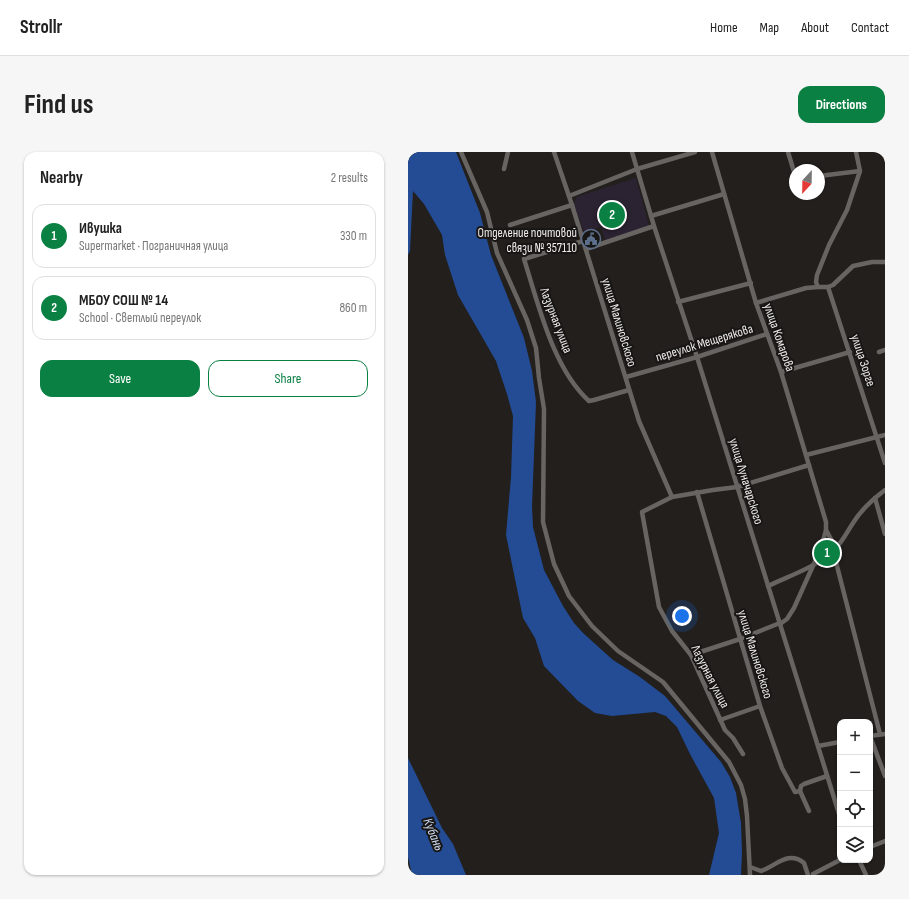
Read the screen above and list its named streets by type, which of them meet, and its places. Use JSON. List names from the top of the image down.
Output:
{
  "streets": {
    "street": [
      "Лазурная улица",
      "улица Малиновского",
      "улица Комарова",
      "переулок Мещерякова",
      "улица Зорге",
      "улица Луначарского"
    ]
  },
  "crossings": [
    ["Лазурная улица", "улица Малиновского"],
    ["улица Малиновского", "переулок Мещерякова"],
    ["улица Комарова", "переулок Мещерякова"],
    ["улица Комарова", "улица Луначарского"],
    ["переулок Мещерякова", "улица Луначарского"]
  ],
  "water": ["Кубань"],
  "places": {
    "public building": ["Отделение почтовой связи № 357110"]
  },
  "north": "bottom",
  "page": {
    "header": "Strollr",
    "nav": [
      "Home",
      "Map",
      "About",
      "Contact"
    ],
    "buttons": [
      "Directions",
      ["Save", "Share"]
    ],
    "title": "Find us",
    "heading": ["Nearby", "2 results"],
    "pins": ["2", "1"],
    "list": [
      {
        "mark": "1",
        "name": "Ивушка",
        "note": "Supermarket · Пограничная улица",
        "value": "330 m"
      },
      {
        "mark": "2",
        "name": "МБОУ СОШ № 14",
        "note": "School · Светлый переулок",
        "value": "860 m"
      }
    ],
    "map_buttons": ["+", "−"]
  }
}
